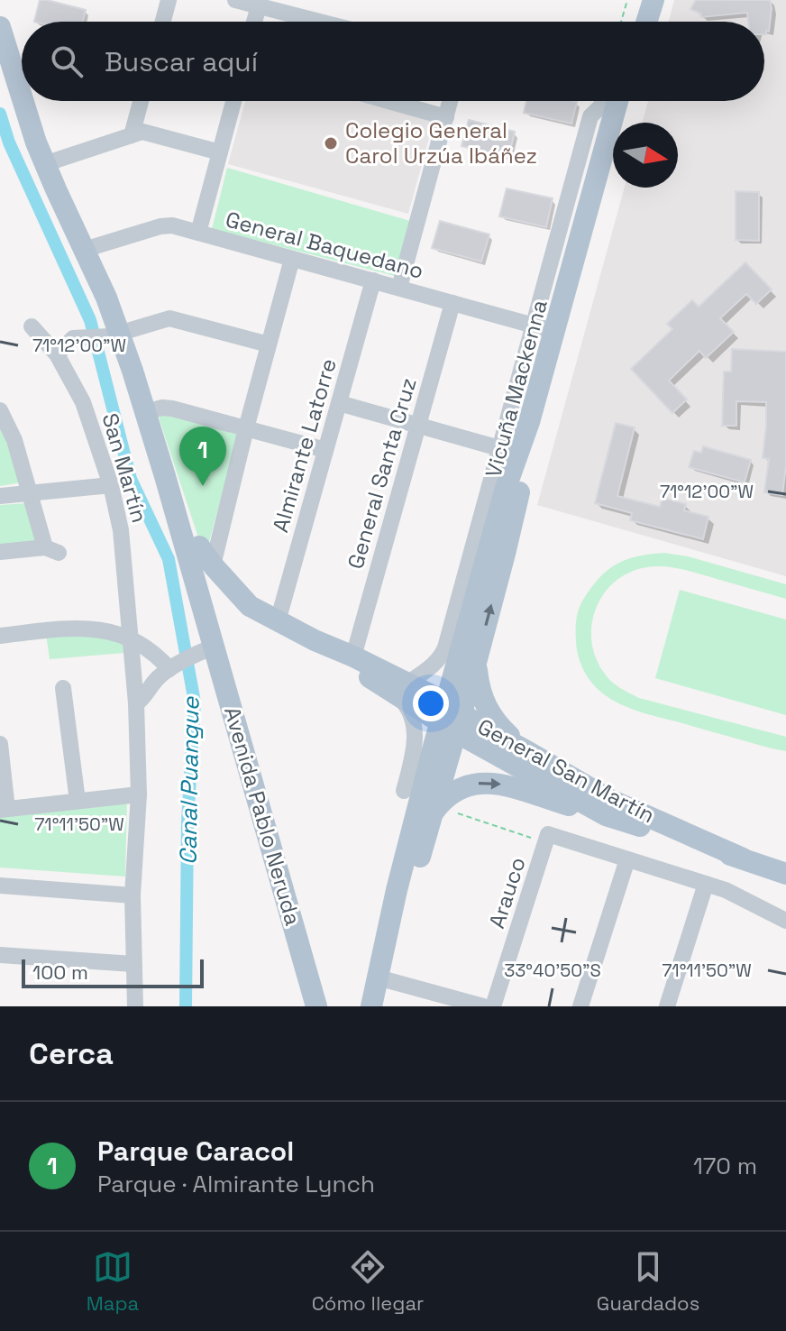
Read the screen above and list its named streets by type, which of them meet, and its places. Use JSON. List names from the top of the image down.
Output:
{
  "streets": {
    "main road": ["Vicuña Mackenna", "General San Martín", "Avenida Pablo Neruda"],
    "street": [
      "General Baquedano",
      "Almirante Latorre",
      "San Martín",
      "General Santa Cruz",
      "Arauco"
    ]
  },
  "crossings": [
    ["General Baquedano", "Vicuña Mackenna"],
    ["General Baquedano", "Almirante Latorre"],
    ["General Baquedano", "General Santa Cruz"],
    ["General Baquedano", "Avenida Pablo Neruda"],
    ["Vicuña Mackenna", "General San Martín"],
    ["Almirante Latorre", "General San Martín"],
    ["General Santa Cruz", "General San Martín"],
    ["General San Martín", "Avenida Pablo Neruda"]
  ],
  "water": ["Canal Puangue"],
  "places": ["Colegio General Carol Urzúa Ibáñez"],
  "scale_bar": "100 m",
  "north": "right",
  "page": {
    "search": "Buscar aquí",
    "pins": "1",
    "scale": "100 m",
    "heading": "Cerca",
    "list": [
      {
        "mark": "1",
        "name": "Parque Caracol",
        "note": "Parque · Almirante Lynch",
        "value": "170 m"
      }
    ],
    "nav": ["Mapa", "Cómo llegar", "Guardados"]
  },
  "coordinates": ["71°12'00\"W", "71°11'50\"W", "33°40'50\"S"]
}
